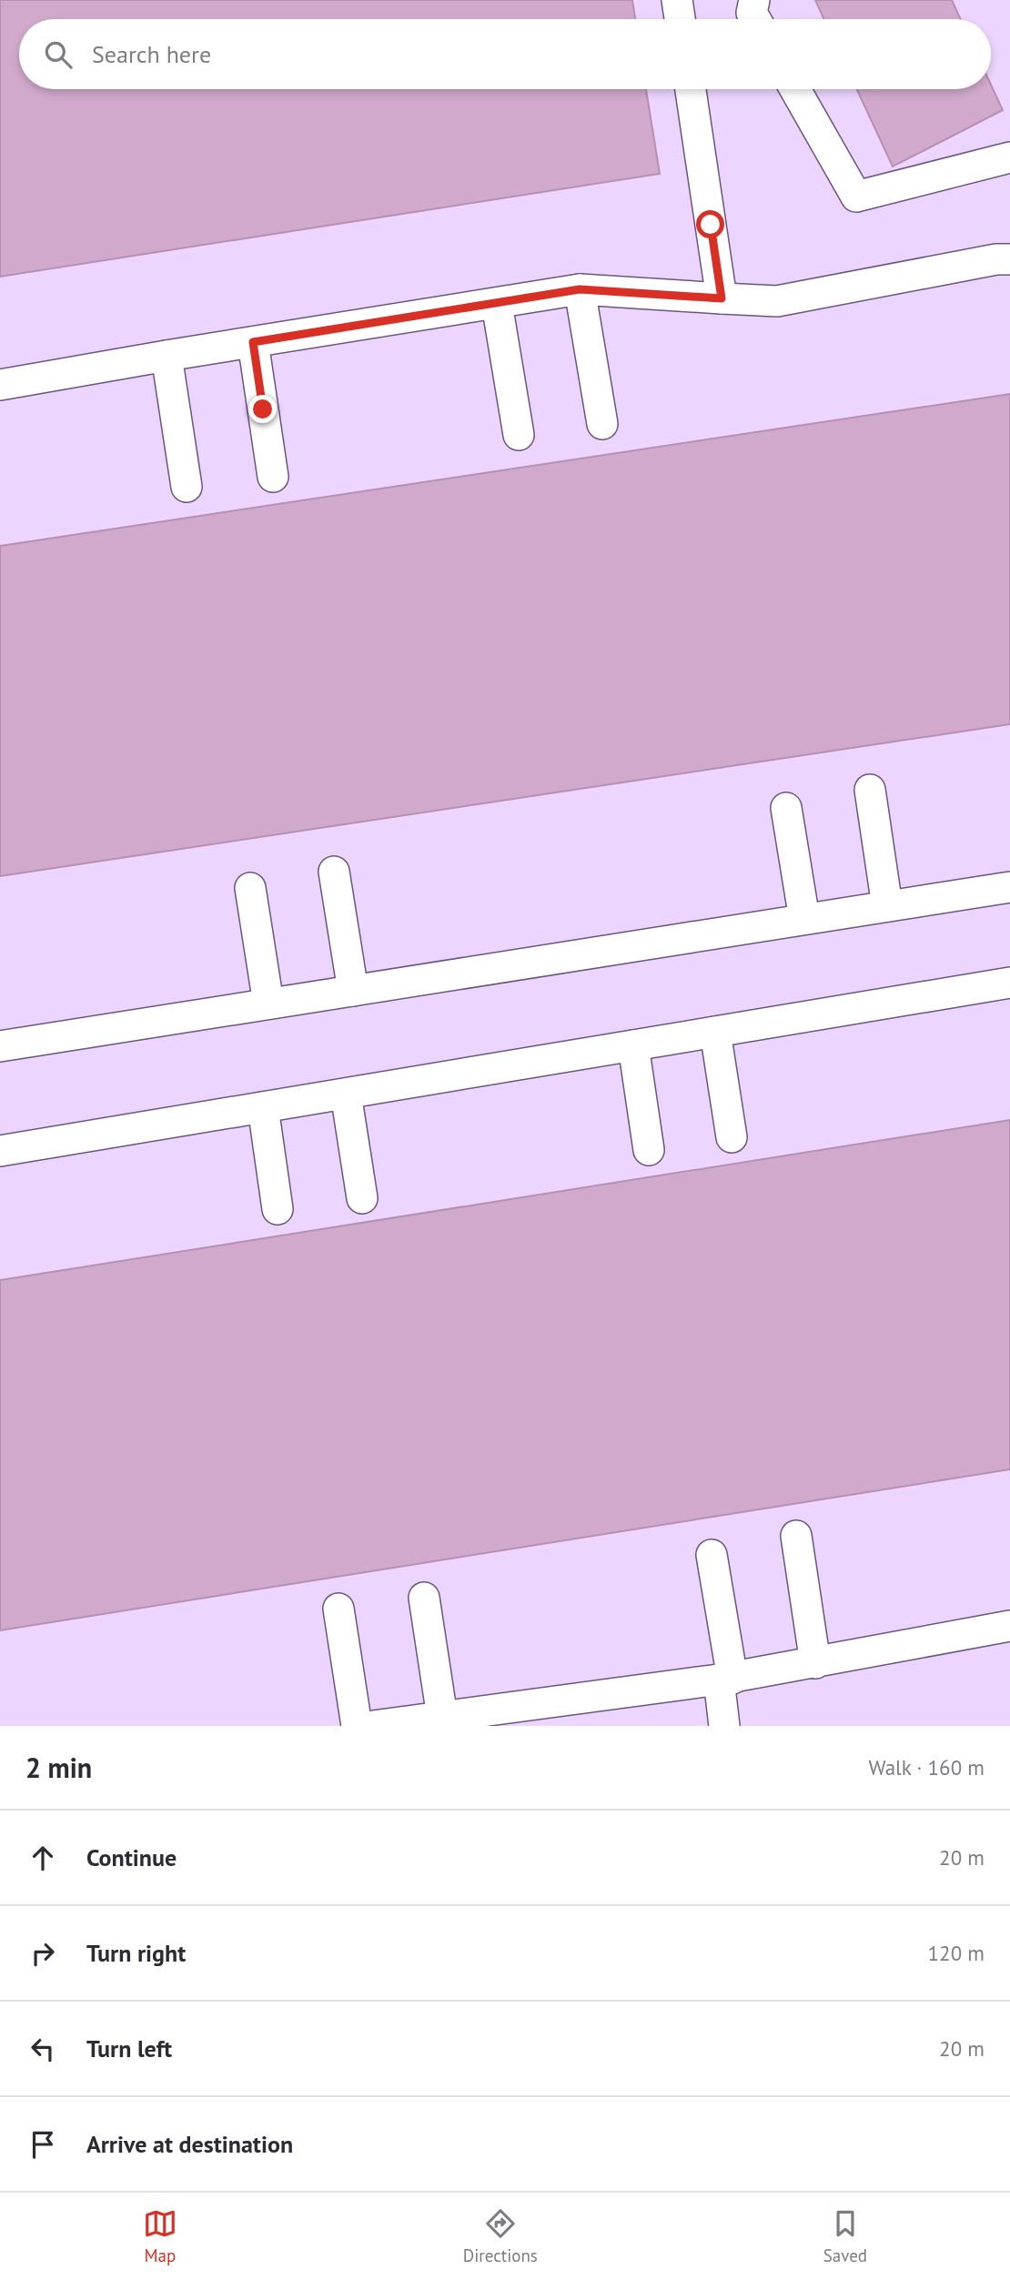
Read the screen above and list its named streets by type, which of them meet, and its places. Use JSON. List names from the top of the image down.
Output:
{
  "page": {
    "search": "Search here",
    "heading": ["2 min", "Walk · 160 m"],
    "list": [
      ["Continue", "20 m"],
      ["Turn right", "120 m"],
      ["Turn left", "20 m"],
      "Arrive at destination"
    ],
    "nav": ["Map", "Directions", "Saved"]
  }
}
